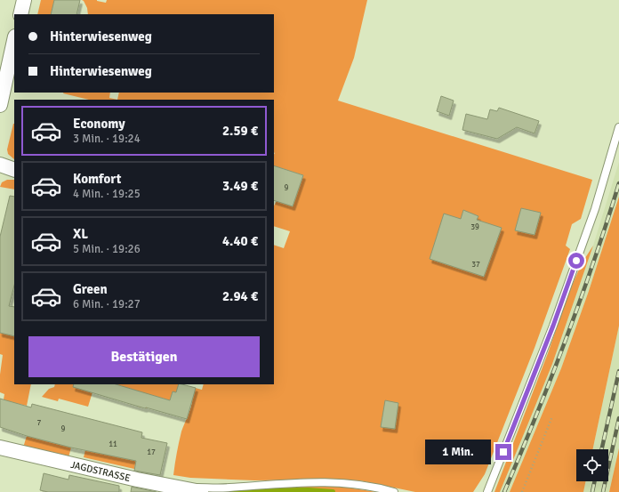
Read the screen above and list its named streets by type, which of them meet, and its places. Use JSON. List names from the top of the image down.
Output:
{
  "streets": {
    "street": ["JAGDSTRASSE"]
  },
  "house_numbers": [
    "9",
    "39",
    "37",
    "7",
    "9",
    "11",
    "17"
  ],
  "page": {
    "banner": ["Hinterwiesenweg", "Hinterwiesenweg"],
    "list": [
      {
        "name": "Economy",
        "note": "3 Min. · 19:24",
        "value": "2.59 €"
      },
      {
        "name": "Komfort",
        "note": "4 Min. · 19:25",
        "value": "3.49 €"
      },
      {
        "name": "XL",
        "note": "5 Min. · 19:26",
        "value": "4.40 €"
      },
      {
        "name": "Green",
        "note": "6 Min. · 19:27",
        "value": "2.94 €"
      }
    ],
    "buttons": "Bestätigen",
    "bubble": "1 Min."
  }
}
